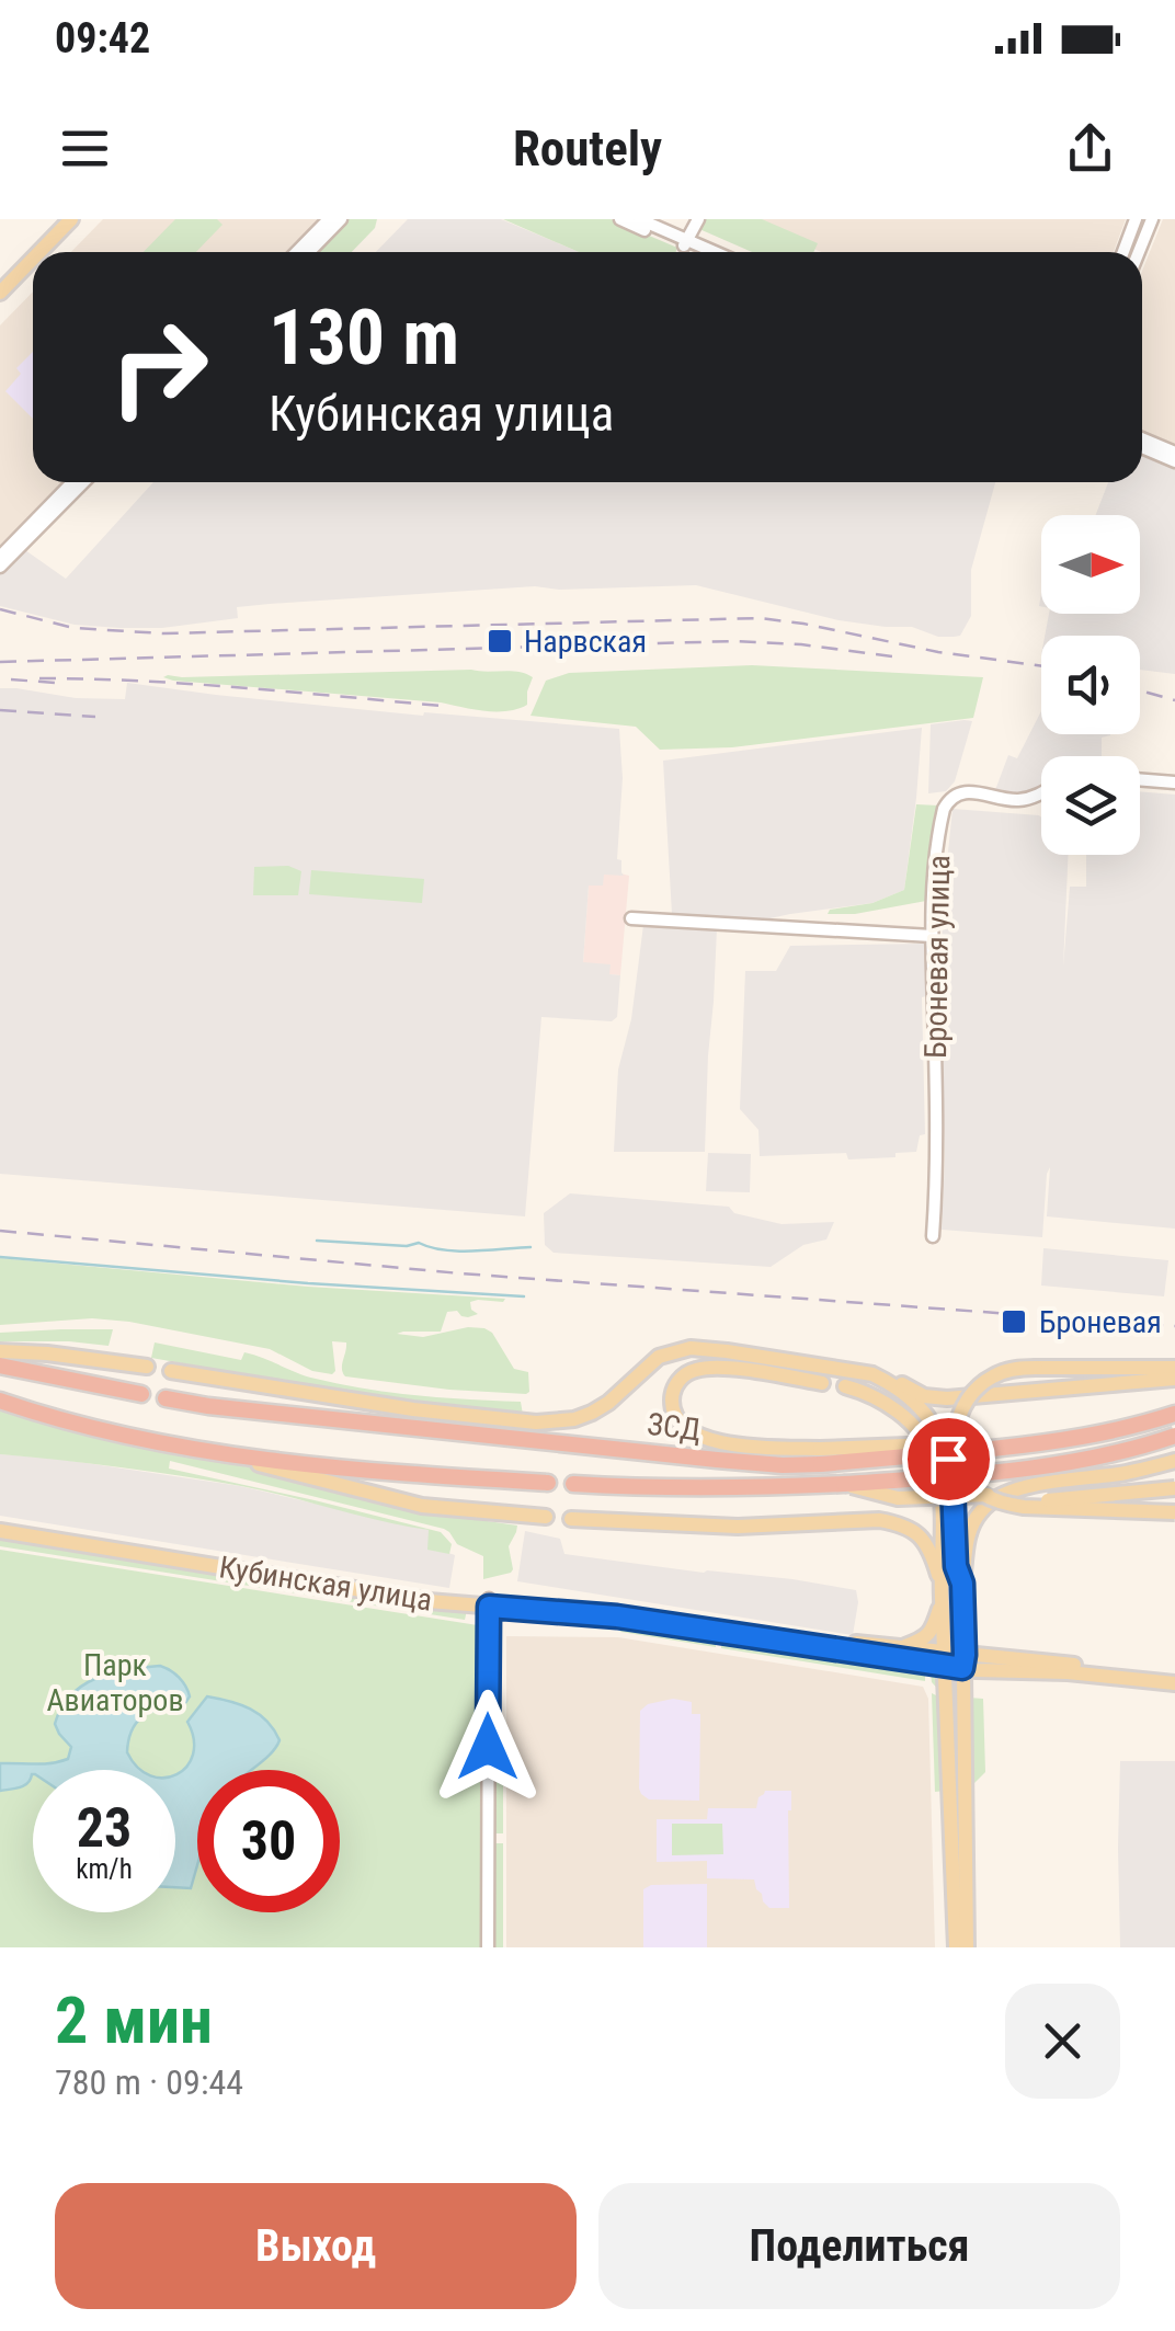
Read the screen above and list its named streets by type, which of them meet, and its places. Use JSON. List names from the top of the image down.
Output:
{
  "streets": {
    "highway": ["ЗСД"],
    "main road": ["Кубинская улица"],
    "street": ["Броневая улица"]
  },
  "parks": ["Парк Авиаторов"],
  "places": {
    "transit": ["Нарвская", "Броневая"]
  },
  "north": "right",
  "page": {
    "status": "09:42",
    "header": "Routely",
    "turn": ["130 m", "Кубинская улица"],
    "speed": "23 km/h",
    "limit": "30",
    "heading": ["2 мин", "780 m · 09:44"],
    "buttons": ["Выход", "Поделиться"]
  }
}
